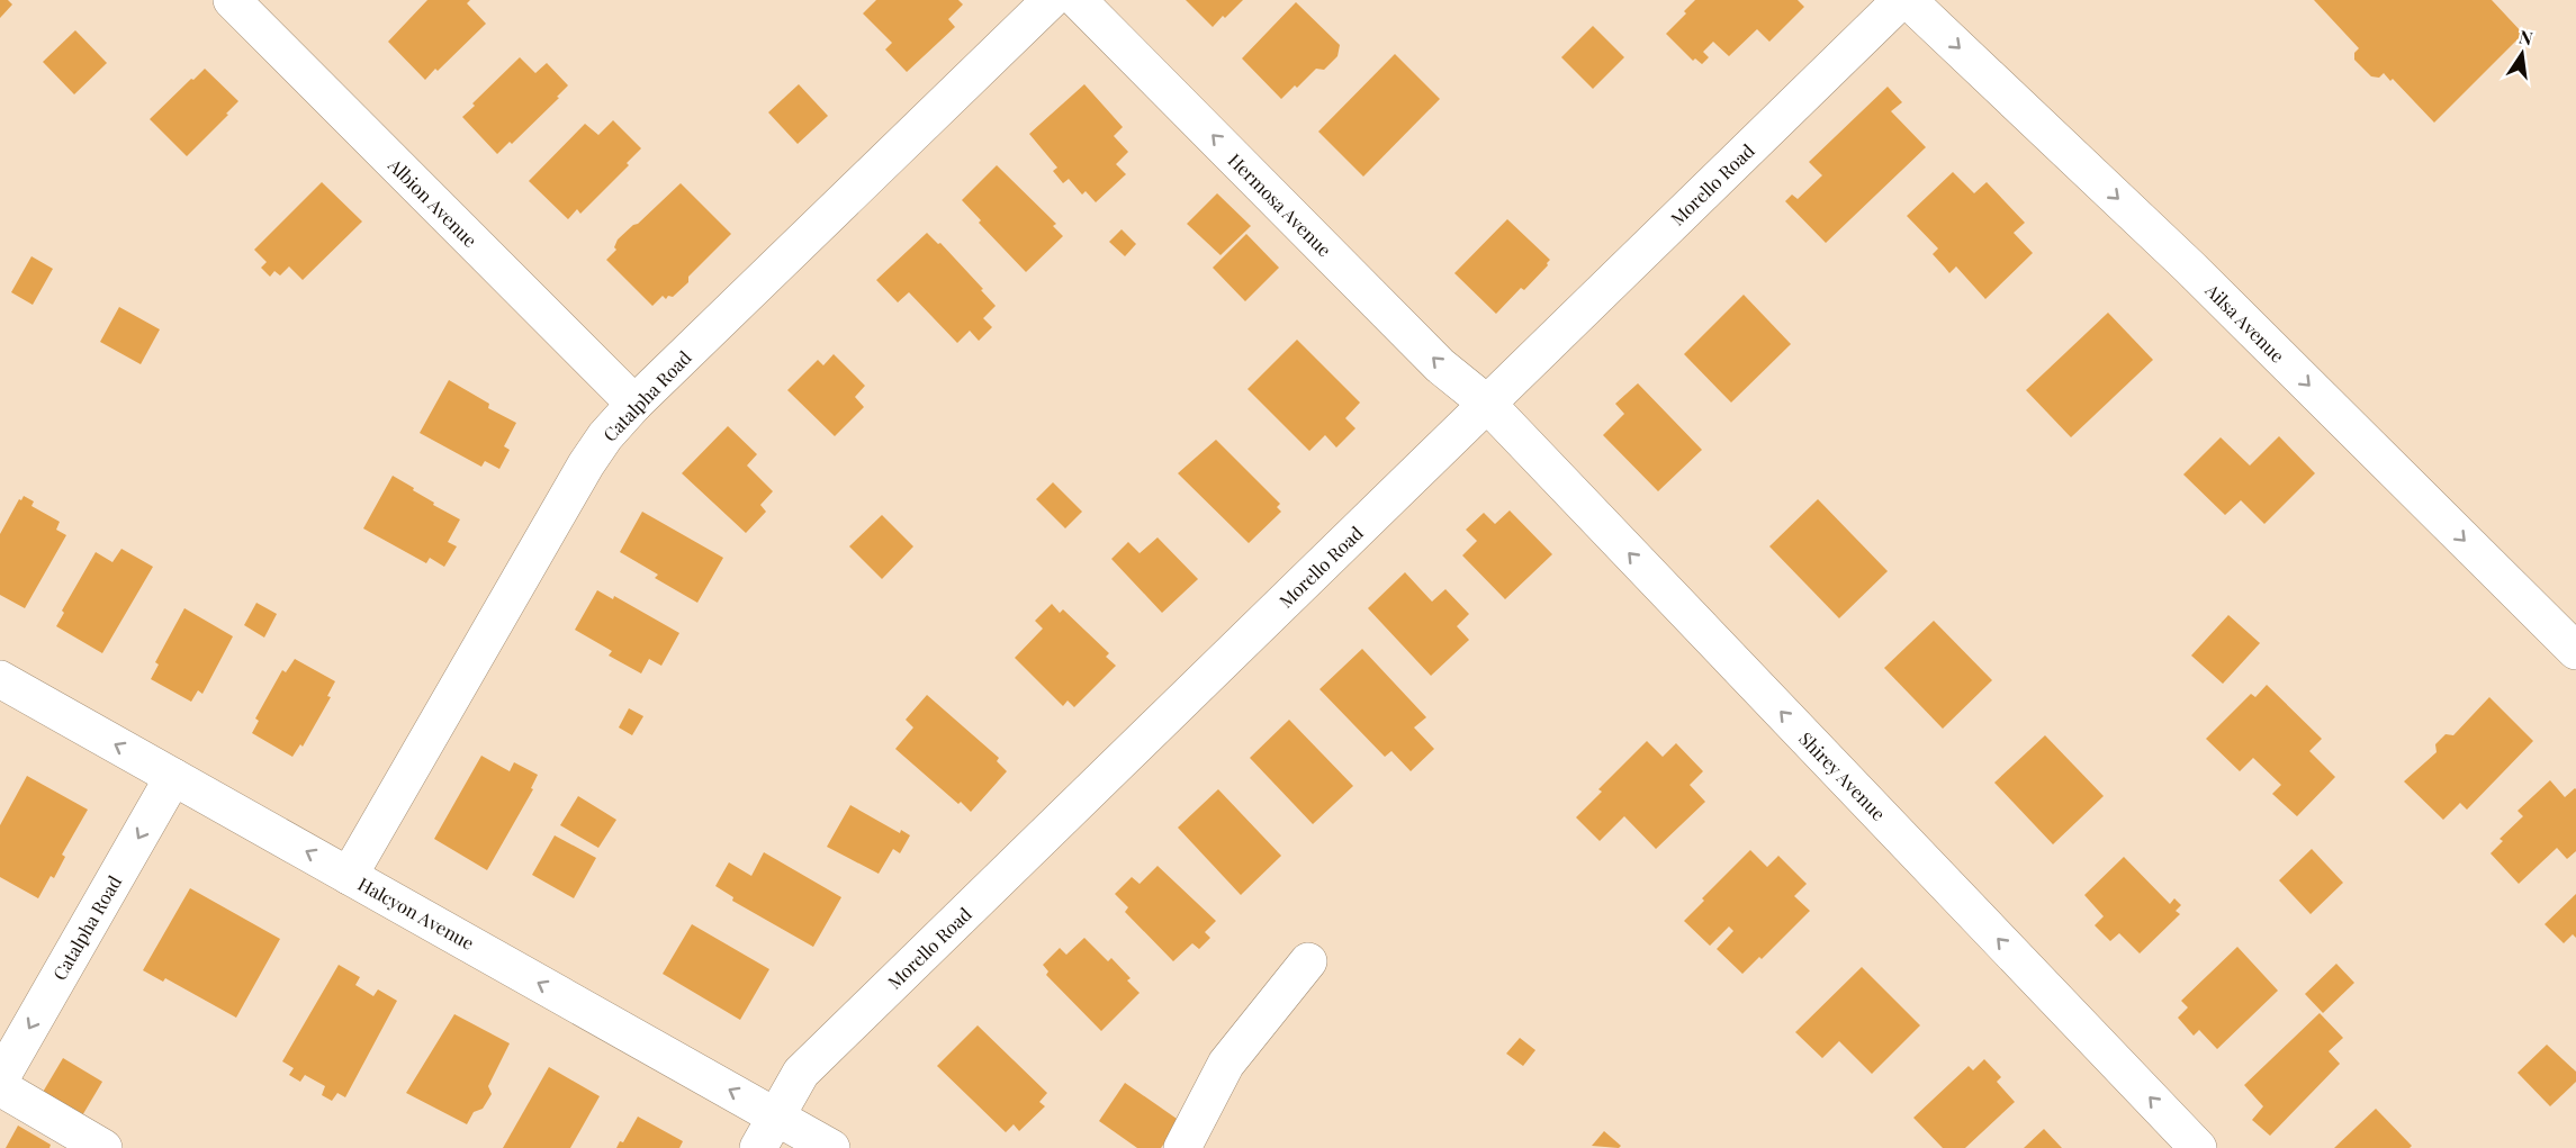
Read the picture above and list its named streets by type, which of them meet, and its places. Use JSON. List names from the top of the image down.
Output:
{
  "streets": {
    "street": [
      "Morello Road",
      "Albion Avenue",
      "Hermosa Avenue",
      "Ailsa Avenue",
      "Catalpha Road",
      "Shirey Avenue",
      "Halcyon Avenue"
    ]
  },
  "crossings": [
    ["Morello Road", "Hermosa Avenue"],
    ["Morello Road", "Shirey Avenue"],
    ["Morello Road", "Halcyon Avenue"],
    ["Albion Avenue", "Catalpha Road"],
    ["Hermosa Avenue", "Shirey Avenue"],
    ["Catalpha Road", "Halcyon Avenue"]
  ],
  "one_way": [
    "Hermosa Avenue",
    "Ailsa Avenue",
    "Shirey Avenue",
    "Halcyon Avenue"
  ],
  "north": "top"
}
